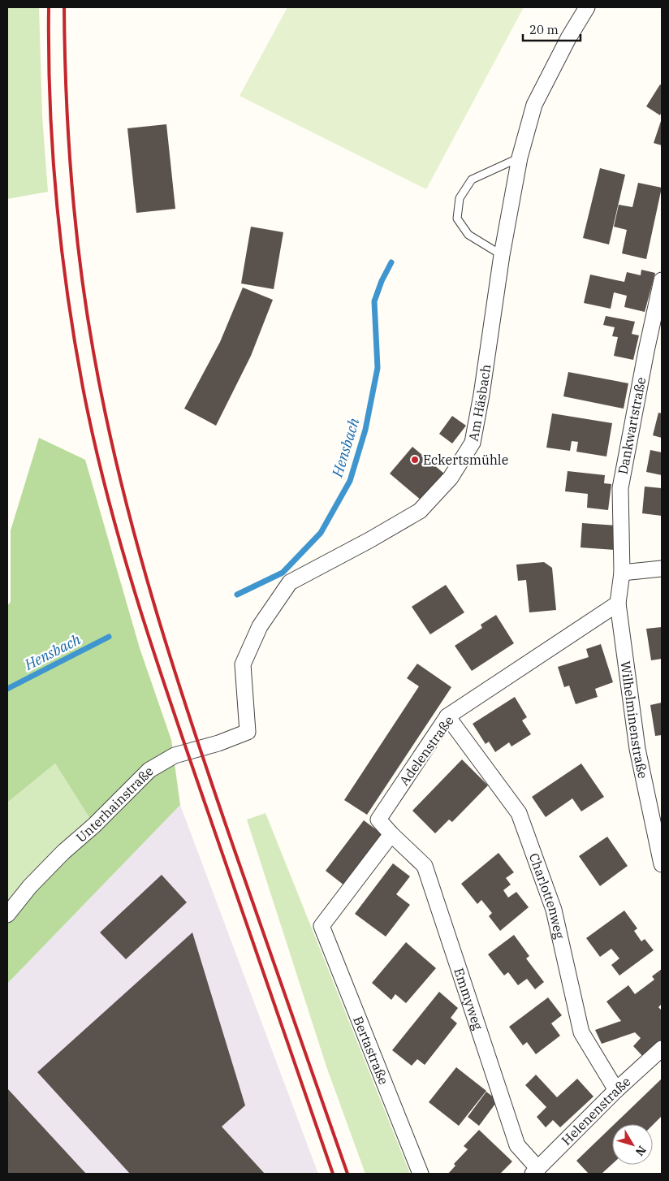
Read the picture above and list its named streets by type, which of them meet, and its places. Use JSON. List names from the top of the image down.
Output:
{
  "streets": {
    "street": [
      "Am Häsbach",
      "Dankwartstraße",
      "Wilhelminenstraße",
      "Adelenstraße",
      "Unterhainstraße",
      "Charlottenweg",
      "Emmyweg",
      "Bertastraße",
      "Helenenstraße"
    ]
  },
  "crossings": [
    ["Am Häsbach", "Unterhainstraße"],
    ["Dankwartstraße", "Wilhelminenstraße"],
    ["Wilhelminenstraße", "Adelenstraße"],
    ["Adelenstraße", "Charlottenweg"],
    ["Adelenstraße", "Emmyweg"],
    ["Adelenstraße", "Bertastraße"],
    ["Charlottenweg", "Helenenstraße"],
    ["Emmyweg", "Bertastraße"],
    ["Emmyweg", "Helenenstraße"]
  ],
  "water": ["Hensbach"],
  "places": ["Eckertsmühle"],
  "scale_bar": "20 m",
  "north": "bottom right"
}
